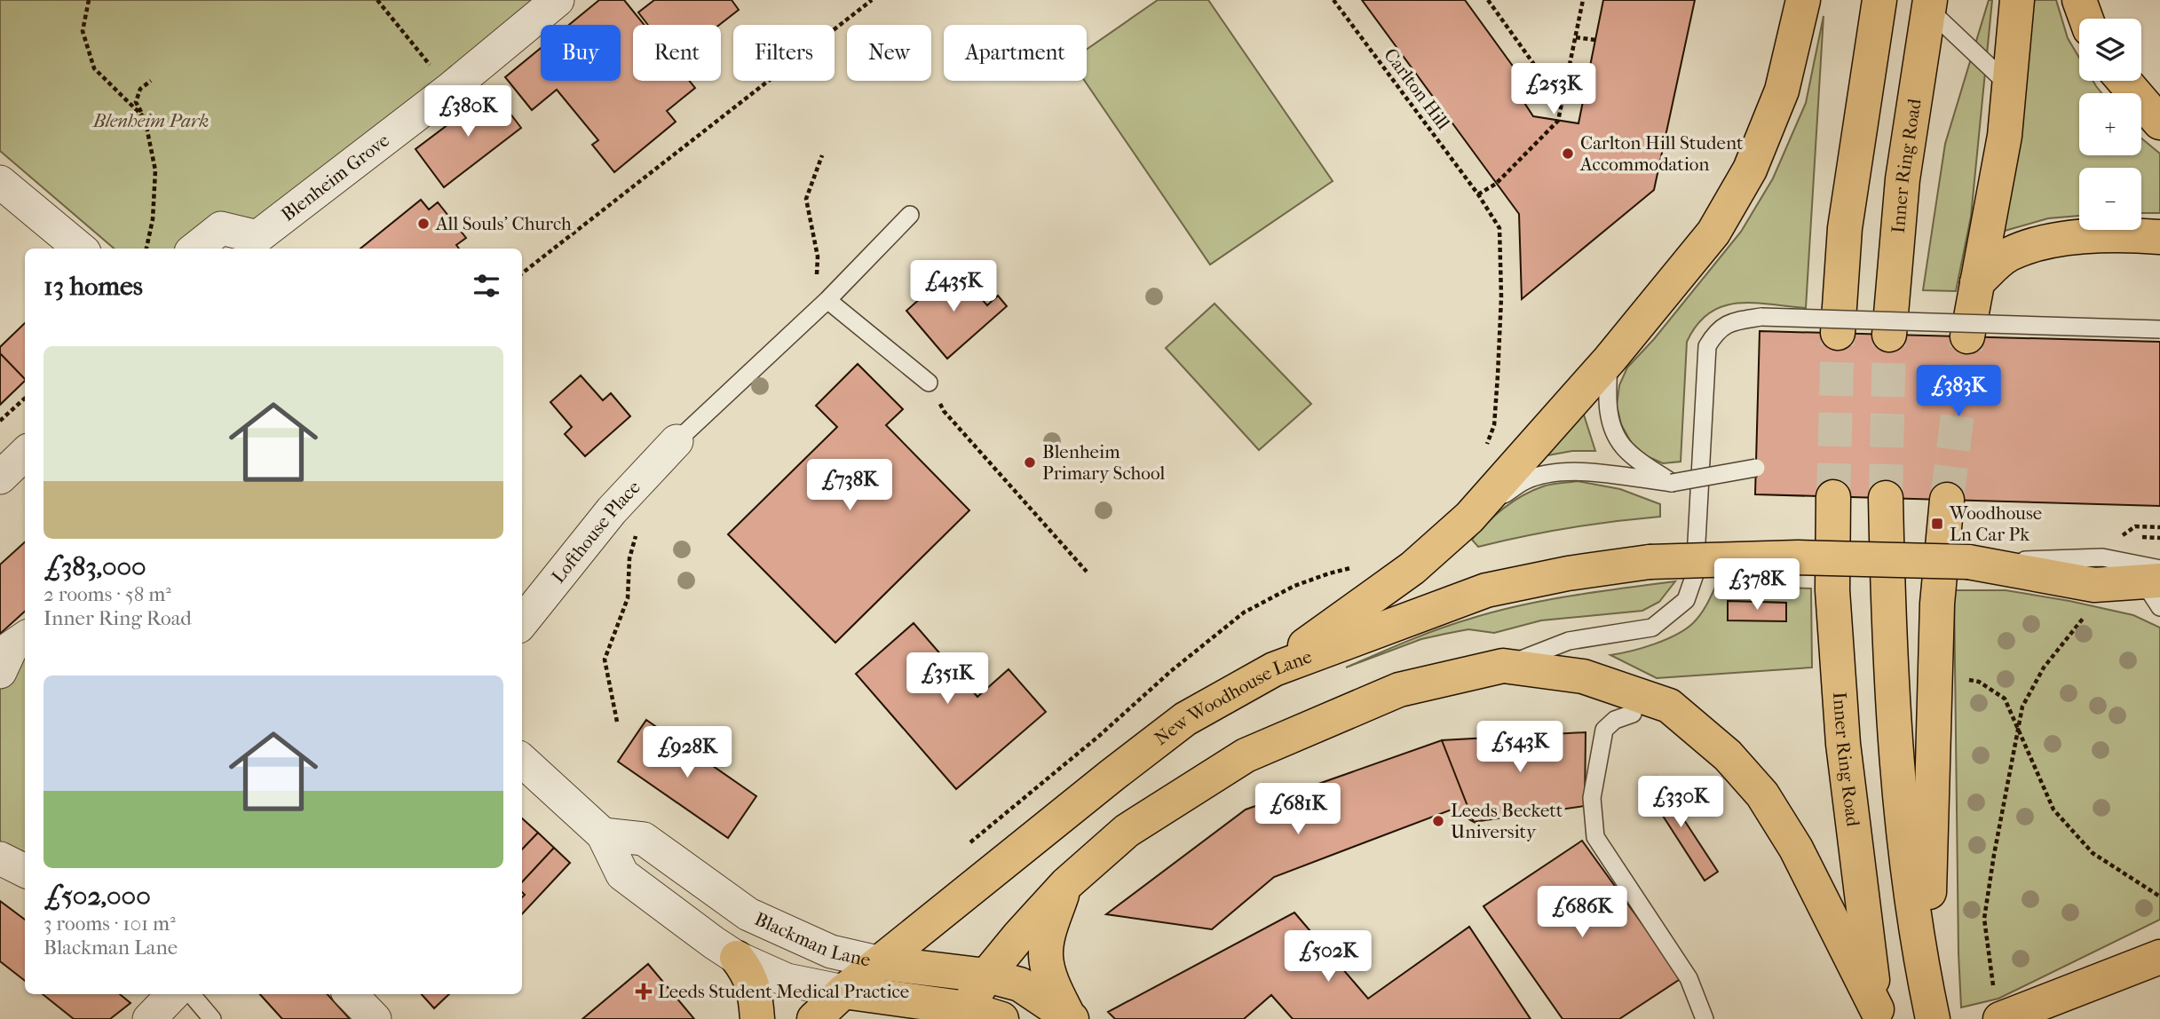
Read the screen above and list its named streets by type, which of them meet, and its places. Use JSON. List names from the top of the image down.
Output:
{
  "streets": {
    "highway": ["Inner Ring Road", "New Woodhouse Lane", "Blackman Lane"],
    "street": ["Blenheim Grove", "Lofthouse Place"],
    "path": ["Carlton Hill"]
  },
  "crossings": [
    ["New Woodhouse Lane", "Blackman Lane"]
  ],
  "parks": ["Blenheim Park"],
  "places": {
    "other": [
      "Carlton Hill Student Accommodation",
      "All Souls' Church",
      "Blenheim Primary School",
      "Leeds Beckett University"
    ],
    "transit": ["Woodhouse Ln Car Pk"],
    "health": ["Leeds Student Medical Practice"]
  },
  "page": {
    "map_buttons": ["+", "−"],
    "chip": [
      "Buy",
      "Rent",
      "Filters",
      "New",
      "Apartment"
    ],
    "price": [
      "£253K",
      "£380K",
      "£435K",
      "£383K",
      "£738K",
      "£378K",
      "£351K",
      "£543K",
      "£928K",
      "£330K",
      "£681K",
      "£686K",
      "£502K"
    ],
    "heading": "13 homes",
    "list": [
      {
        "name": "£383,000",
        "note": "2 rooms · 58 m² · Inner Ring Road"
      },
      {
        "name": "£502,000",
        "note": "3 rooms · 101 m² · Blackman Lane"
      }
    ]
  }
}
